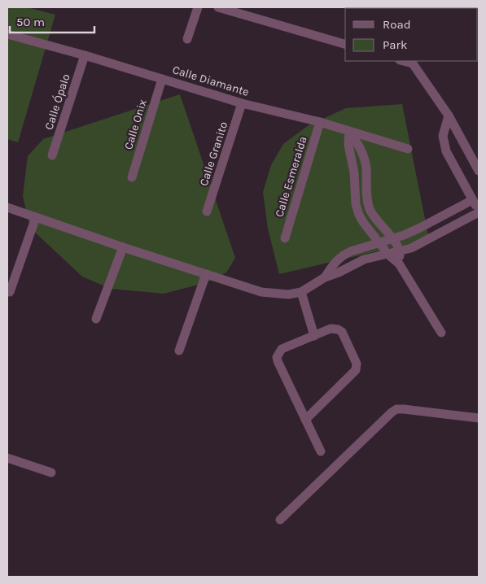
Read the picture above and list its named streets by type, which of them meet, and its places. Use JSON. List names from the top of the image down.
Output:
{
  "streets": {
    "street": [
      "Calle Diamante",
      "Calle Ópalo",
      "Calle Onix",
      "Calle Granito",
      "Calle Esmeralda"
    ]
  },
  "crossings": [
    ["Calle Diamante", "Calle Ópalo"],
    ["Calle Diamante", "Calle Onix"],
    ["Calle Diamante", "Calle Granito"],
    ["Calle Diamante", "Calle Esmeralda"]
  ],
  "legend": ["Road", "Park"],
  "scale_bar": "50 m"
}
